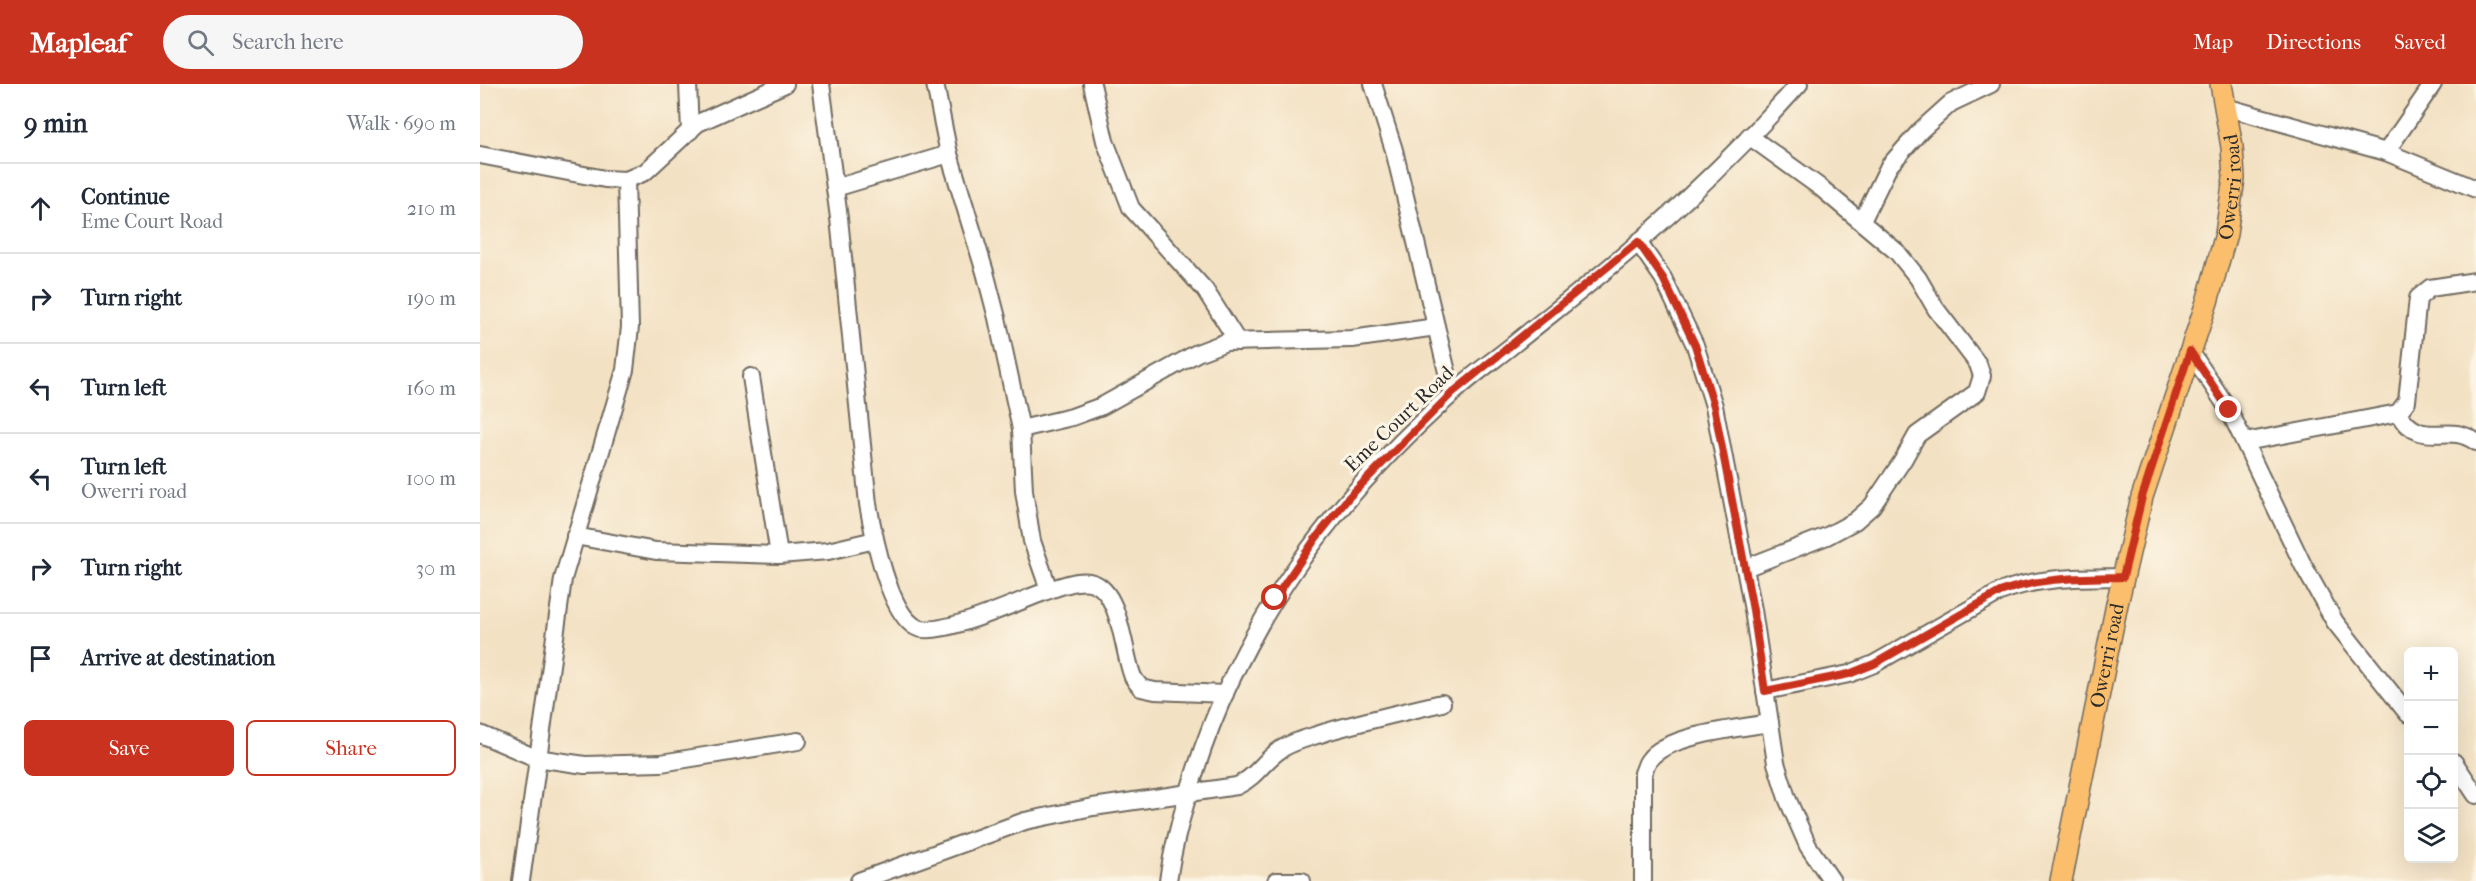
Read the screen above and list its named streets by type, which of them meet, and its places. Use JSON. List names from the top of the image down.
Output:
{
  "streets": {
    "main road": ["Owerri road"],
    "street": ["Eme Court Road"]
  },
  "page": {
    "header": "Mapleaf",
    "search": "Search here",
    "nav": ["Map", "Directions", "Saved"],
    "heading": ["9 min", "Walk · 690 m"],
    "list": [
      ["Continue", "Eme Court Road", "210 m"],
      ["Turn right", "190 m"],
      ["Turn left", "160 m"],
      ["Turn left", "Owerri road", "100 m"],
      ["Turn right", "30 m"],
      "Arrive at destination"
    ],
    "map_buttons": ["+", "−"],
    "buttons": ["Save", "Share"]
  }
}
